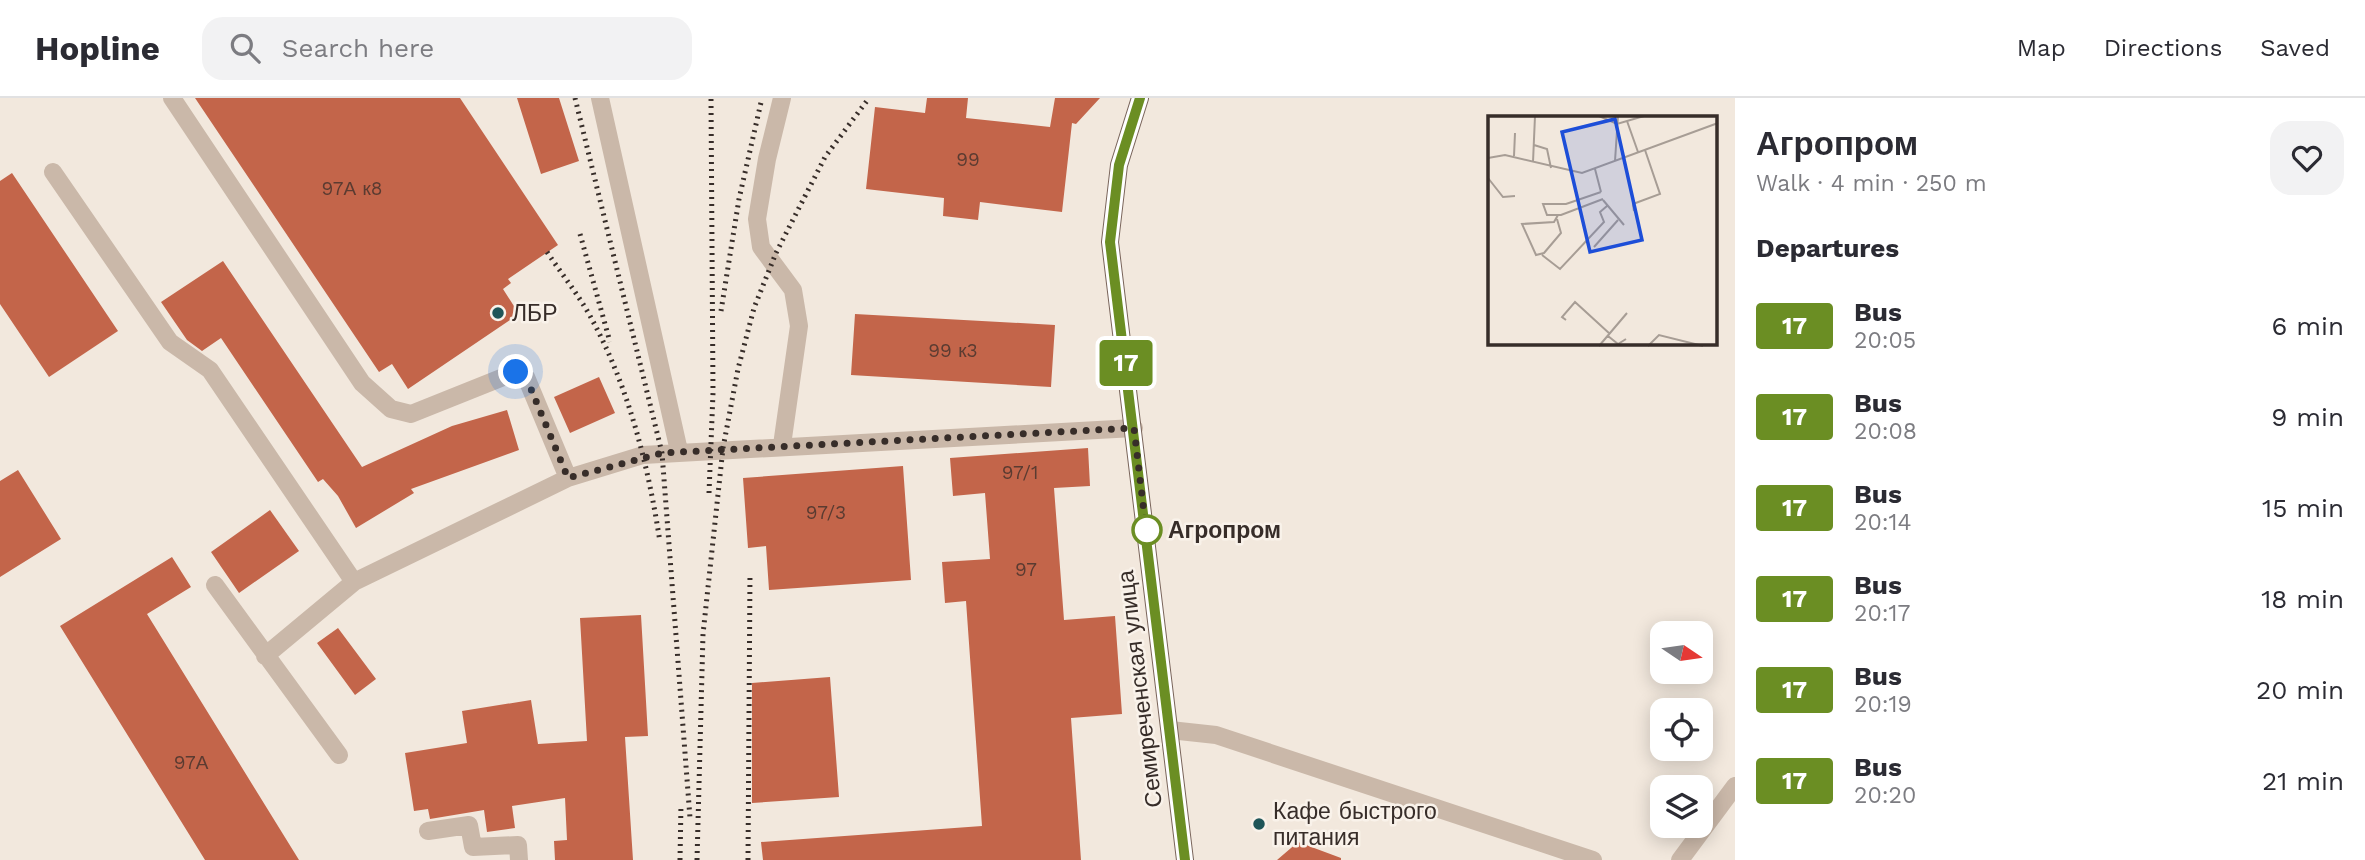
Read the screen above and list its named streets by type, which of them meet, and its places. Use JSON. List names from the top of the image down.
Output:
{
  "streets": {
    "main road": ["Семиреченская улица"]
  },
  "places": ["ЛБР", "Агропром", "Кафе быстрого питания"],
  "lines": ["bus line 17"],
  "house_numbers": [
    "99",
    "97А к8",
    "99 к3",
    "97/1",
    "97/3",
    "97",
    "97А"
  ],
  "north": "right",
  "page": {
    "header": "Hopline",
    "search": "Search here",
    "nav": ["Map", "Directions", "Saved"],
    "on_map": "17",
    "heading": [
      ["Агропром", "Walk · 4 min · 250 m"],
      "Departures"
    ],
    "list": [
      {
        "mark": "17",
        "name": "Bus",
        "note": "20:05",
        "value": "6 min"
      },
      {
        "mark": "17",
        "name": "Bus",
        "note": "20:08",
        "value": "9 min"
      },
      {
        "mark": "17",
        "name": "Bus",
        "note": "20:14",
        "value": "15 min"
      },
      {
        "mark": "17",
        "name": "Bus",
        "note": "20:17",
        "value": "18 min"
      },
      {
        "mark": "17",
        "name": "Bus",
        "note": "20:19",
        "value": "20 min"
      },
      {
        "mark": "17",
        "name": "Bus",
        "note": "20:20",
        "value": "21 min"
      }
    ]
  }
}
